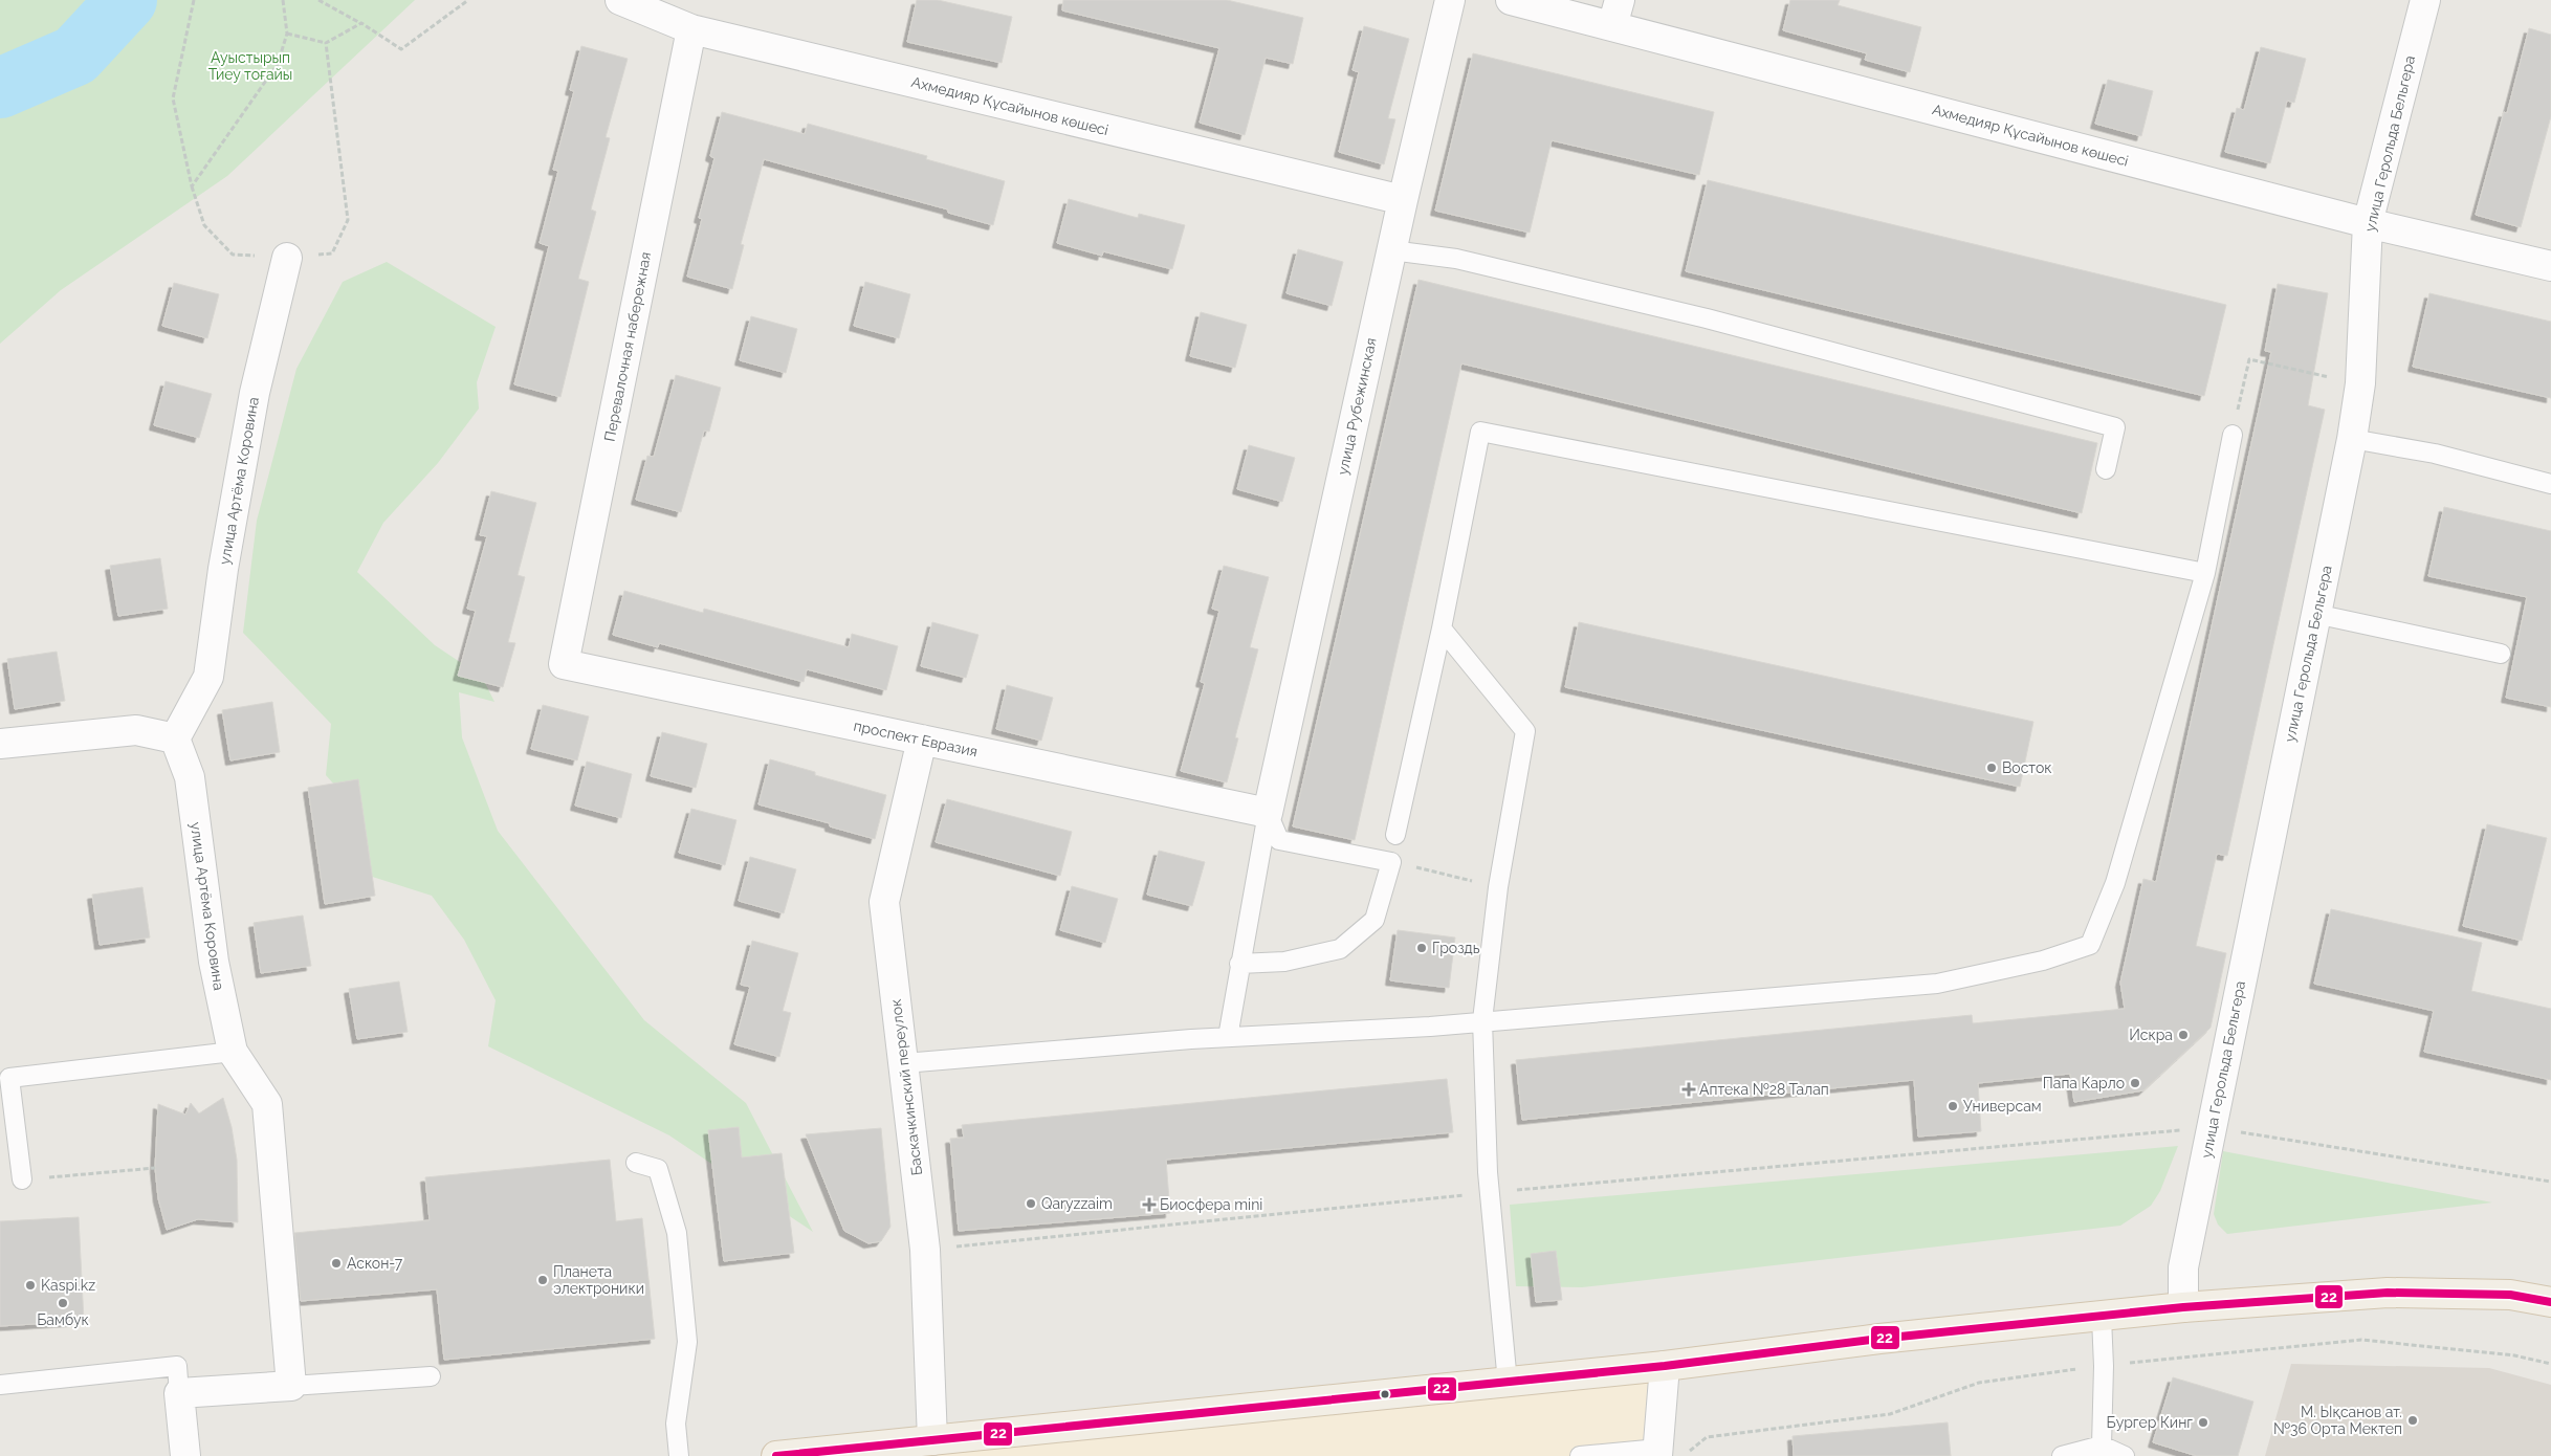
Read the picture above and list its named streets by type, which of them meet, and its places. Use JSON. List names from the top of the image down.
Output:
{
  "streets": {
    "street": [
      "Ахмедияр Құсайынов көшесі",
      "улица Герольда Бельгера",
      "Перевалочная набережная",
      "улица Рубежинская",
      "улица Артёма Коровина",
      "проспект Евразия",
      "Баскачкинский переулок"
    ]
  },
  "crossings": [
    ["Ахмедияр Құсайынов көшесі", "улица Герольда Бельгера"],
    ["Ахмедияр Құсайынов көшесі", "Перевалочная набережная"],
    ["Ахмедияр Құсайынов көшесі", "улица Рубежинская"],
    ["Перевалочная набережная", "проспект Евразия"],
    ["улица Рубежинская", "проспект Евразия"],
    ["проспект Евразия", "Баскачкинский переулок"]
  ],
  "parks": ["Ауыстырып Тиеу тоғайы"],
  "places": {
    "other": [
      "Восток",
      "Гроздь",
      "Искра",
      "Папа Карло",
      "Универсам",
      "Qaryzzaim",
      "Аскон-7",
      "Планета электроники",
      "Kaspi.kz",
      "Бамбук",
      "М. Ықсанов ат. №36 Орта Мектеп",
      "Бургер Кинг"
    ],
    "health": ["Аптека №28 Талап", "Биосфера mini"]
  },
  "lines": ["transit line 22"]
}
